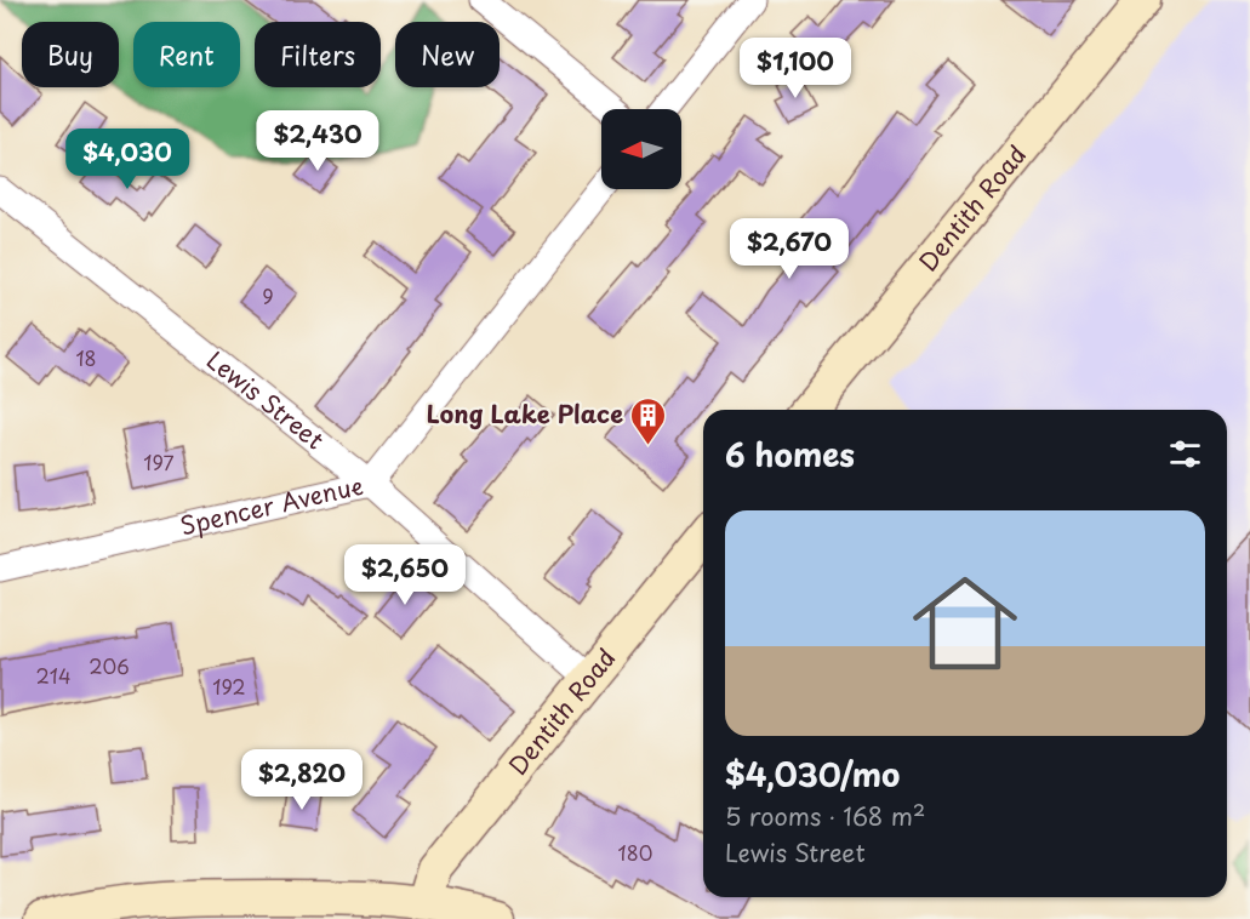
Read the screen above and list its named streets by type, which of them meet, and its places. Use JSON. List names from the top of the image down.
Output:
{
  "streets": {
    "main road": ["Dentith Road"],
    "street": ["Lewis Street", "Spencer Avenue"]
  },
  "crossings": [
    ["Dentith Road", "Lewis Street"],
    ["Lewis Street", "Spencer Avenue"]
  ],
  "places": {
    "building": ["Long Lake Place"]
  },
  "house_numbers": [
    "9",
    "18",
    "197",
    "206",
    "214",
    "192",
    "180"
  ],
  "north": "left",
  "page": {
    "chip": [
      "Buy",
      "Rent",
      "Filters",
      "New"
    ],
    "price": [
      "$1,100",
      "$2,430",
      "$4,030",
      "$2,670",
      "$2,650",
      "$2,820"
    ],
    "heading": "6 homes",
    "list": [
      {
        "name": "$4,030/mo",
        "note": "5 rooms · 168 m² · Lewis Street"
      }
    ]
  }
}
